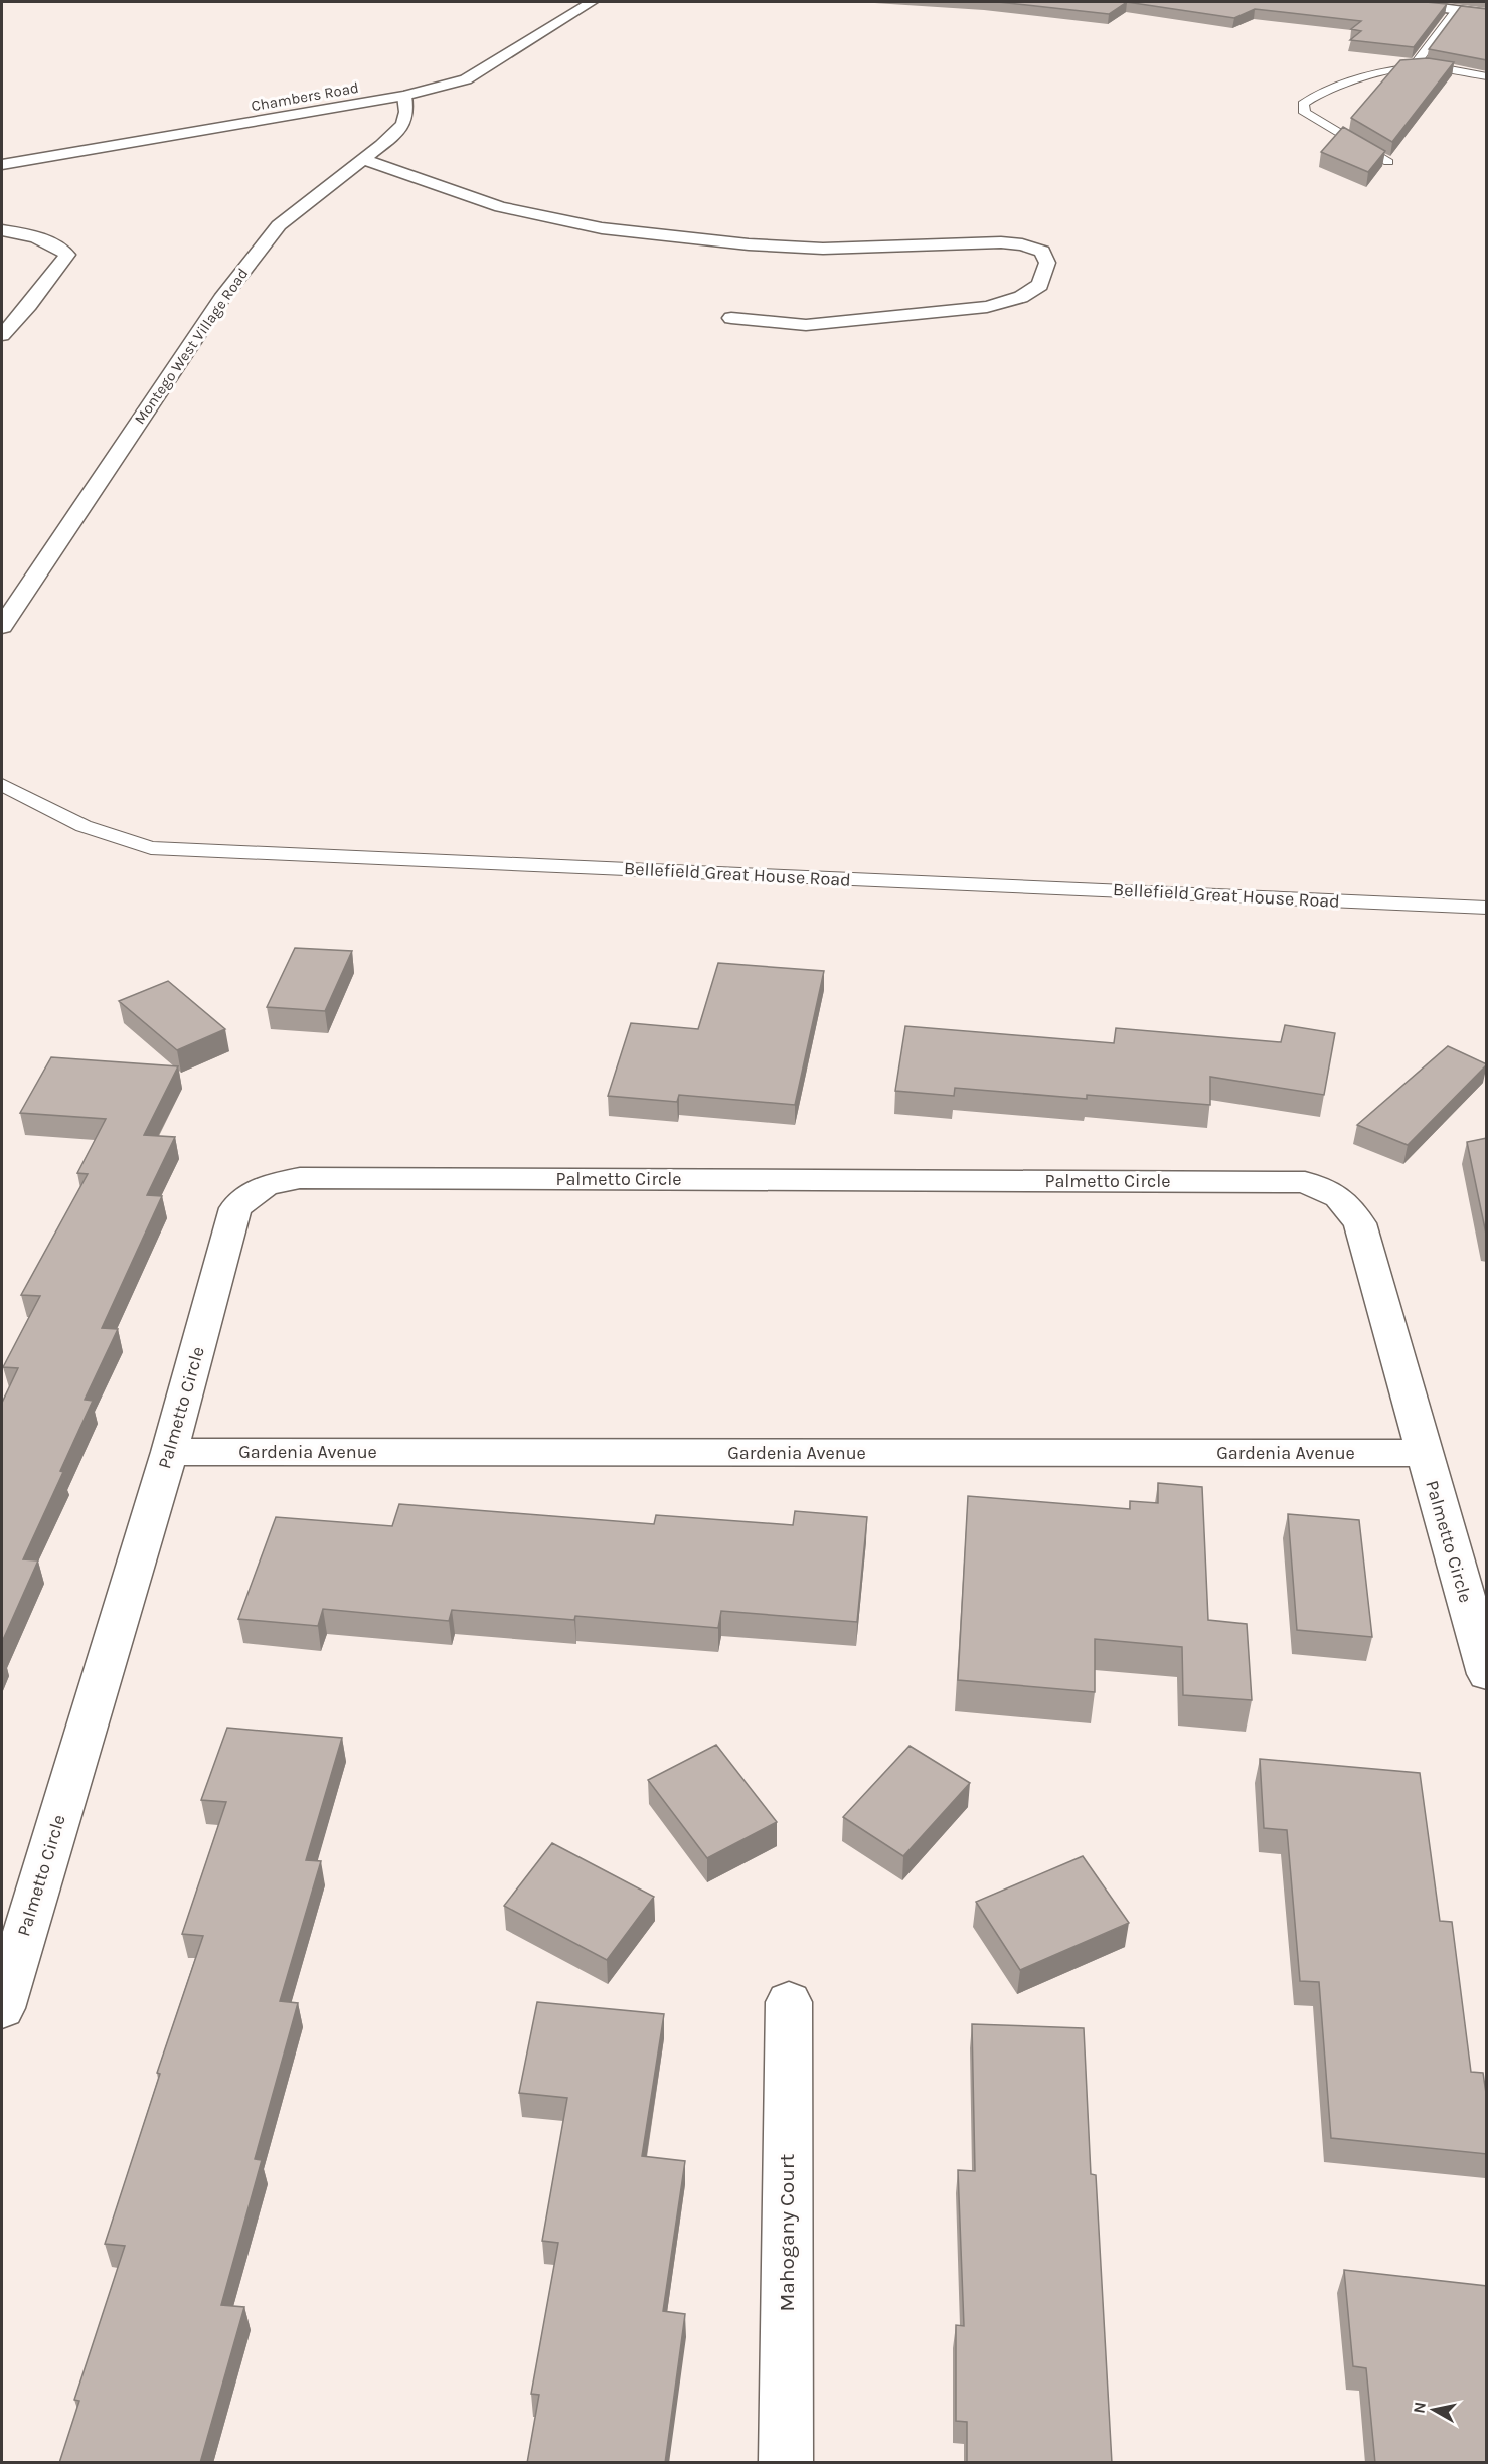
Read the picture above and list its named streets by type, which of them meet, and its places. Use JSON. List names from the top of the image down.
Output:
{
  "streets": {
    "street": [
      "Chambers Road",
      "Montego West Village Road",
      "Palmetto Circle",
      "Gardenia Avenue",
      "Mahogany Court"
    ],
    "lane": ["Bellefield Great House Road"]
  },
  "crossings": [
    ["Chambers Road", "Montego West Village Road"],
    ["Palmetto Circle", "Gardenia Avenue"]
  ],
  "north": "left"
}
